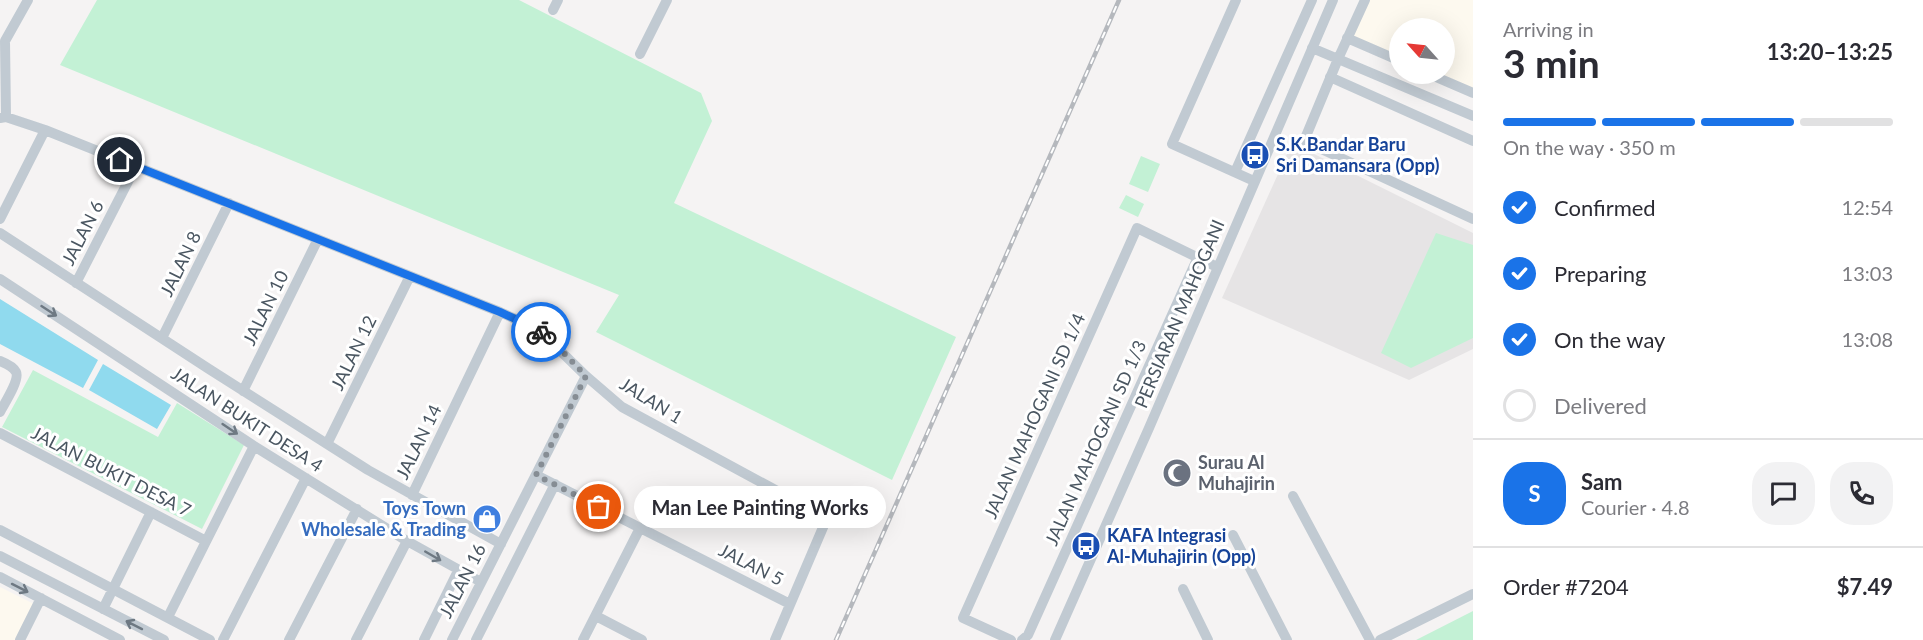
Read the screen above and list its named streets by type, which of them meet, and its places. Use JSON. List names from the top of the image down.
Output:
{
  "streets": {
    "street": [
      "JALAN 6",
      "JALAN 8",
      "JALAN 10",
      "PERSIARAN MAHOGANI",
      "JALAN 12",
      "JALAN 1",
      "JALAN MAHOGANI SD 1/4",
      "JALAN BUKIT DESA 4",
      "JALAN 14",
      "JALAN MAHOGANI SD 1/3",
      "JALAN BUKIT DESA 7",
      "JALAN 5",
      "JALAN 16"
    ]
  },
  "crossings": [
    ["JALAN 6", "JALAN 1"],
    ["JALAN 8", "JALAN 1"],
    ["JALAN 10", "JALAN 1"],
    ["JALAN 12", "JALAN 1"],
    ["JALAN 1", "JALAN 14"],
    ["JALAN 1", "JALAN 5"],
    ["JALAN 1", "JALAN 16"],
    ["JALAN MAHOGANI SD 1/4", "JALAN MAHOGANI SD 1/3"],
    ["JALAN BUKIT DESA 4", "JALAN 16"],
    ["JALAN 14", "JALAN 16"],
    ["JALAN 5", "JALAN 16"]
  ],
  "places": {
    "bus stop": ["S.K.Bandar Baru Sri Damansara (Opp)", "KAFA Integrasi Al-Muhajirin (Opp)"],
    "mosque": ["Surau Al Muhajirin"],
    "other": ["Man Lee Painting Works"],
    "shop": ["Toys Town Wholesale & Trading"]
  },
  "north": "top left",
  "page": {
    "heading": ["3 min", "Arriving in", "13:20–13:25"],
    "panel": [
      "Sam",
      "Courier · 4.8",
      "Order #7204",
      "$7.49"
    ],
    "bar": "On the way · 350 m",
    "list": [
      ["Confirmed", "12:54"],
      ["Preparing", "13:03"],
      ["On the way", "13:08"],
      "Delivered"
    ],
    "round": "S",
    "bubble": "Man Lee Painting Works"
  }
}
